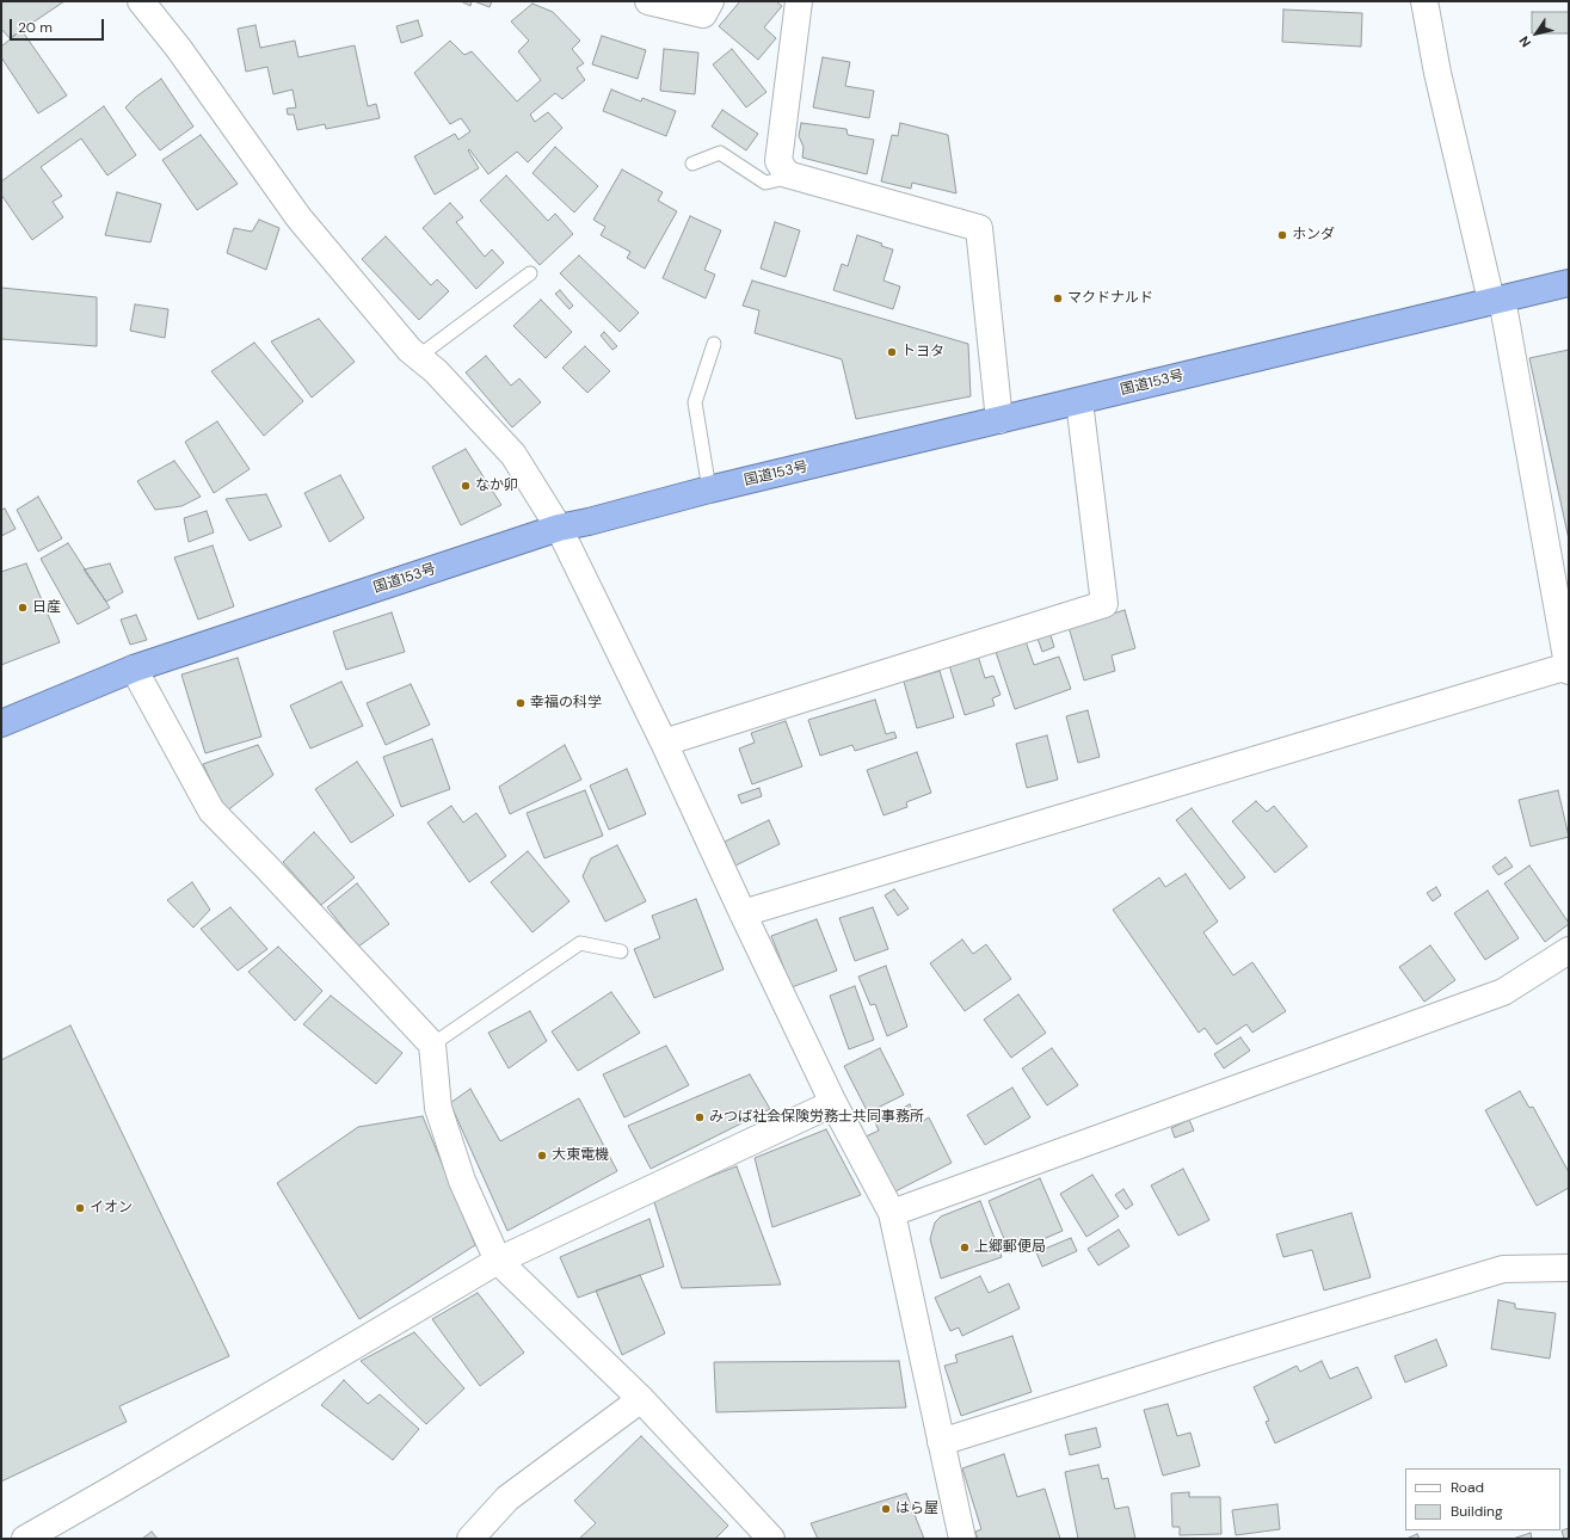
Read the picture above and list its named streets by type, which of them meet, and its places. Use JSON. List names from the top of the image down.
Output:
{
  "streets": {
    "highway": ["国道153号"]
  },
  "places": [
    "ホンダ",
    "マクドナルド",
    "トヨタ",
    "なか卯",
    "日産",
    "幸福の科学",
    "みつば社会保険労務士共同事務所",
    "大東電機",
    "イオン",
    "上郷郵便局",
    "はら屋"
  ],
  "legend": ["Road", "Building"],
  "scale_bar": "20 m",
  "north": "bottom left"
}
